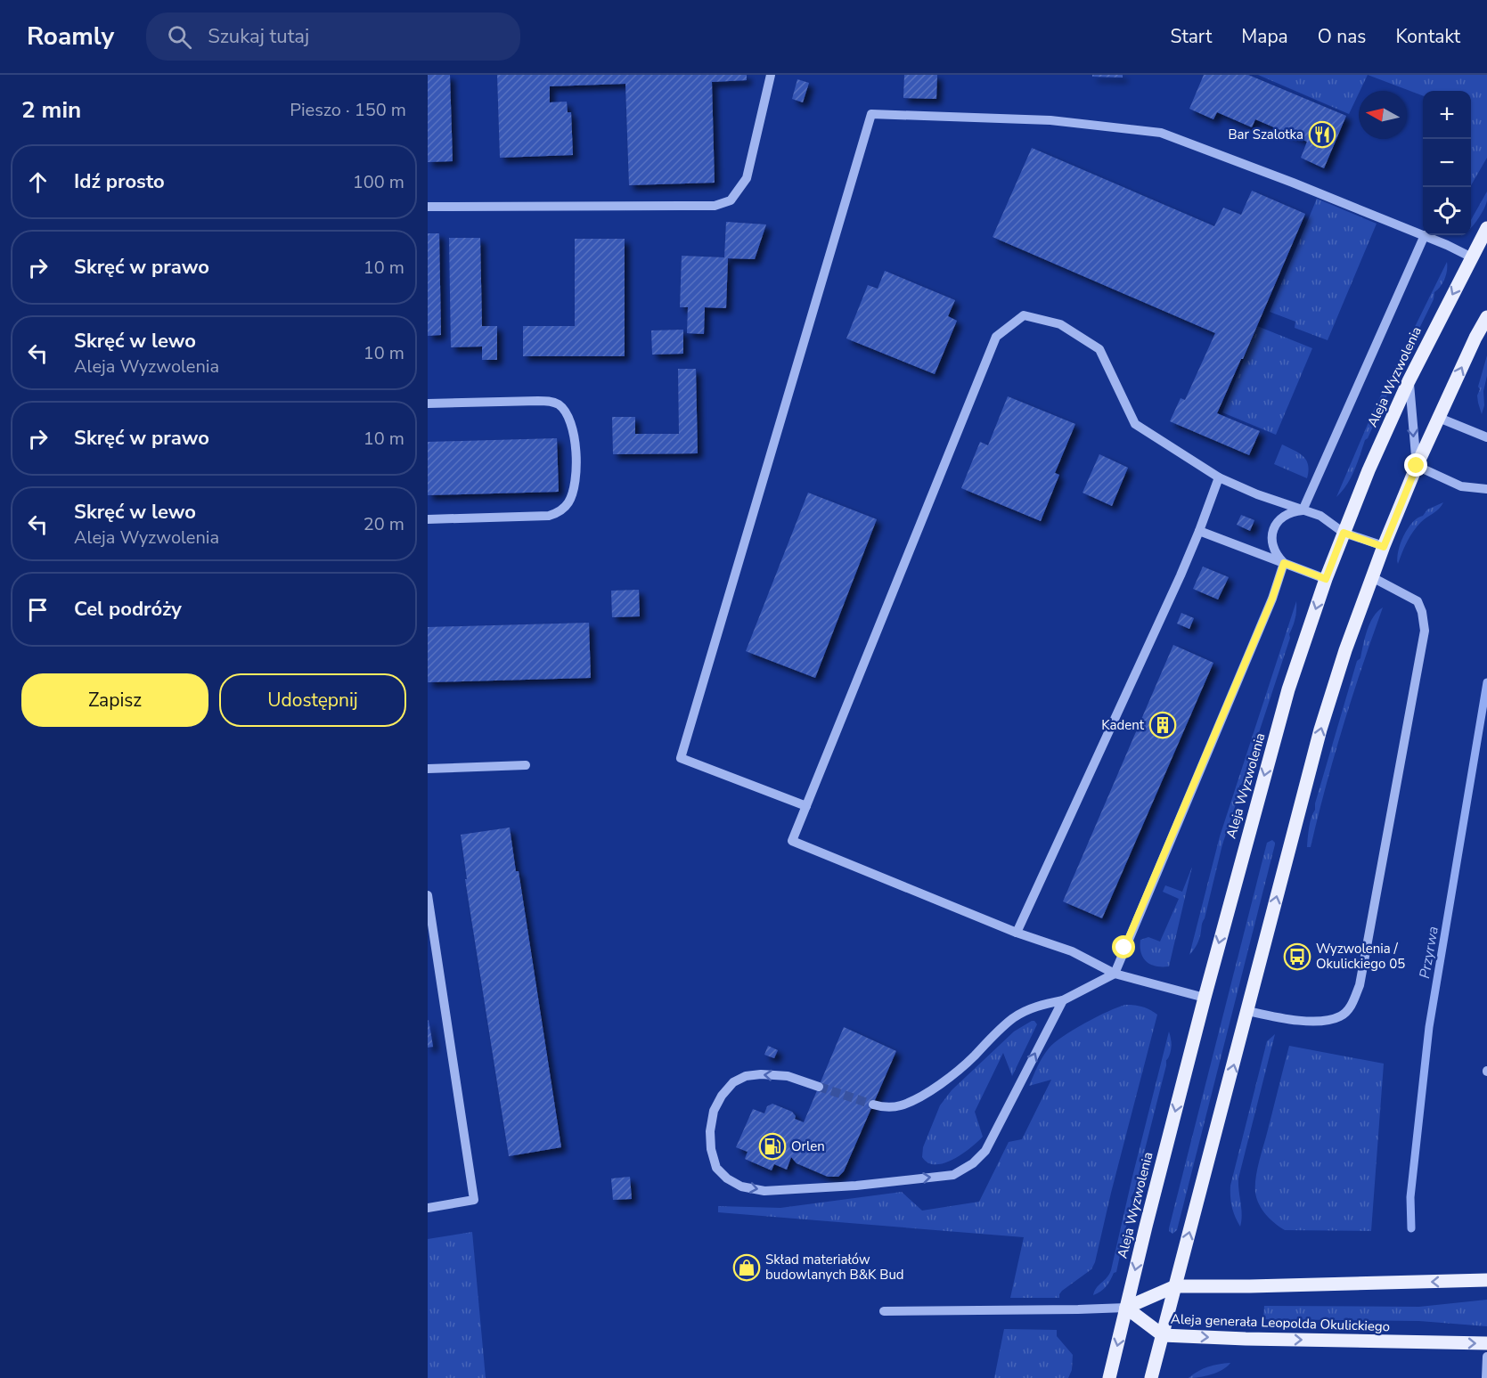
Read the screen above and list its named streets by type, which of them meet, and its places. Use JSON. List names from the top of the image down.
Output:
{
  "streets": {
    "main road": ["Aleja Wyzwolenia", "Aleja generała Leopolda Okulickiego"]
  },
  "crossings": [
    ["Aleja Wyzwolenia", "Aleja generała Leopolda Okulickiego"]
  ],
  "water": ["Przyrwa"],
  "places": {
    "restaurant": ["Bar Szalotka"],
    "building": ["Kadent"],
    "bus stop": ["Wyzwolenia / Okulickiego 05"],
    "fuel station": ["Orlen"],
    "shop": ["Skład materiałów budowlanych B&K Bud"]
  },
  "north": "left",
  "page": {
    "header": "Roamly",
    "search": "Szukaj tutaj",
    "nav": [
      "Start",
      "Mapa",
      "O nas",
      "Kontakt"
    ],
    "heading": ["2 min", "Pieszo · 150 m"],
    "map_buttons": ["+", "−"],
    "list": [
      ["Idź prosto", "100 m"],
      ["Skręć w prawo", "10 m"],
      ["Skręć w lewo", "Aleja Wyzwolenia", "10 m"],
      ["Skręć w prawo", "10 m"],
      ["Skręć w lewo", "Aleja Wyzwolenia", "20 m"],
      "Cel podróży"
    ],
    "buttons": ["Zapisz", "Udostępnij"]
  }
}
